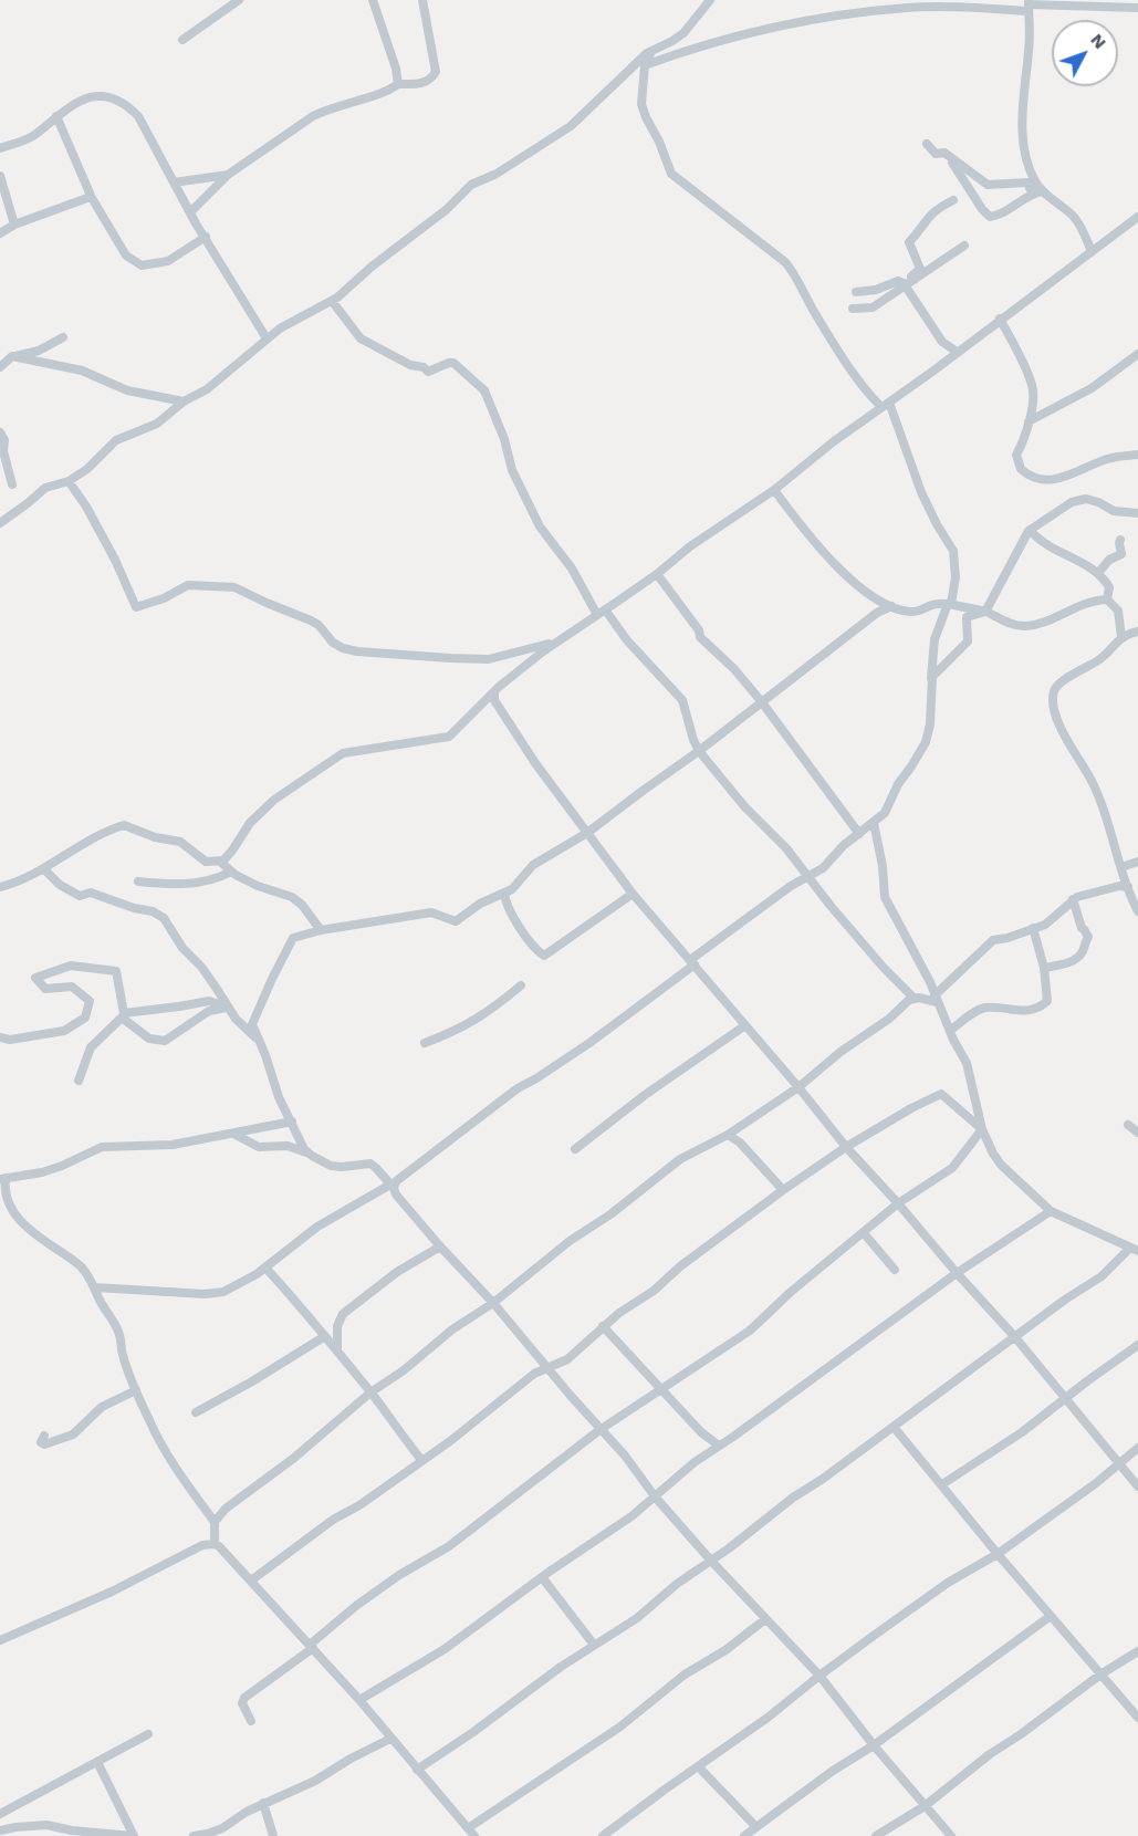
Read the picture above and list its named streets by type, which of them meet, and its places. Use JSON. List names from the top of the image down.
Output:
{
  "north": "top right"
}
